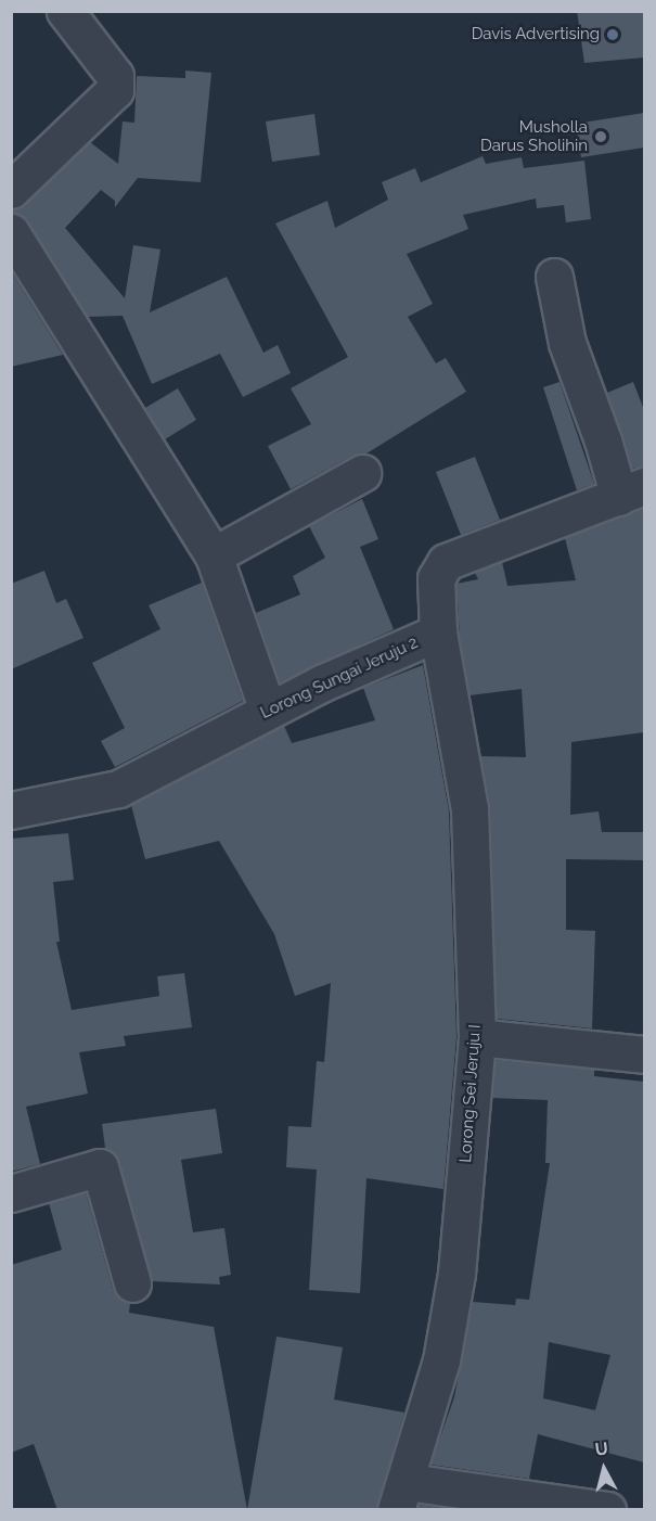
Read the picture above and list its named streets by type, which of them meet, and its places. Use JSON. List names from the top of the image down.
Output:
{
  "streets": {
    "street": ["Lorong Sungai Jeruju 2", "Lorong Sei Jeruju I"]
  },
  "crossings": [
    ["Lorong Sungai Jeruju 2", "Lorong Sei Jeruju I"]
  ],
  "places": ["Davis Advertising", "Musholla Darus Sholihin"],
  "north": "top"
}
